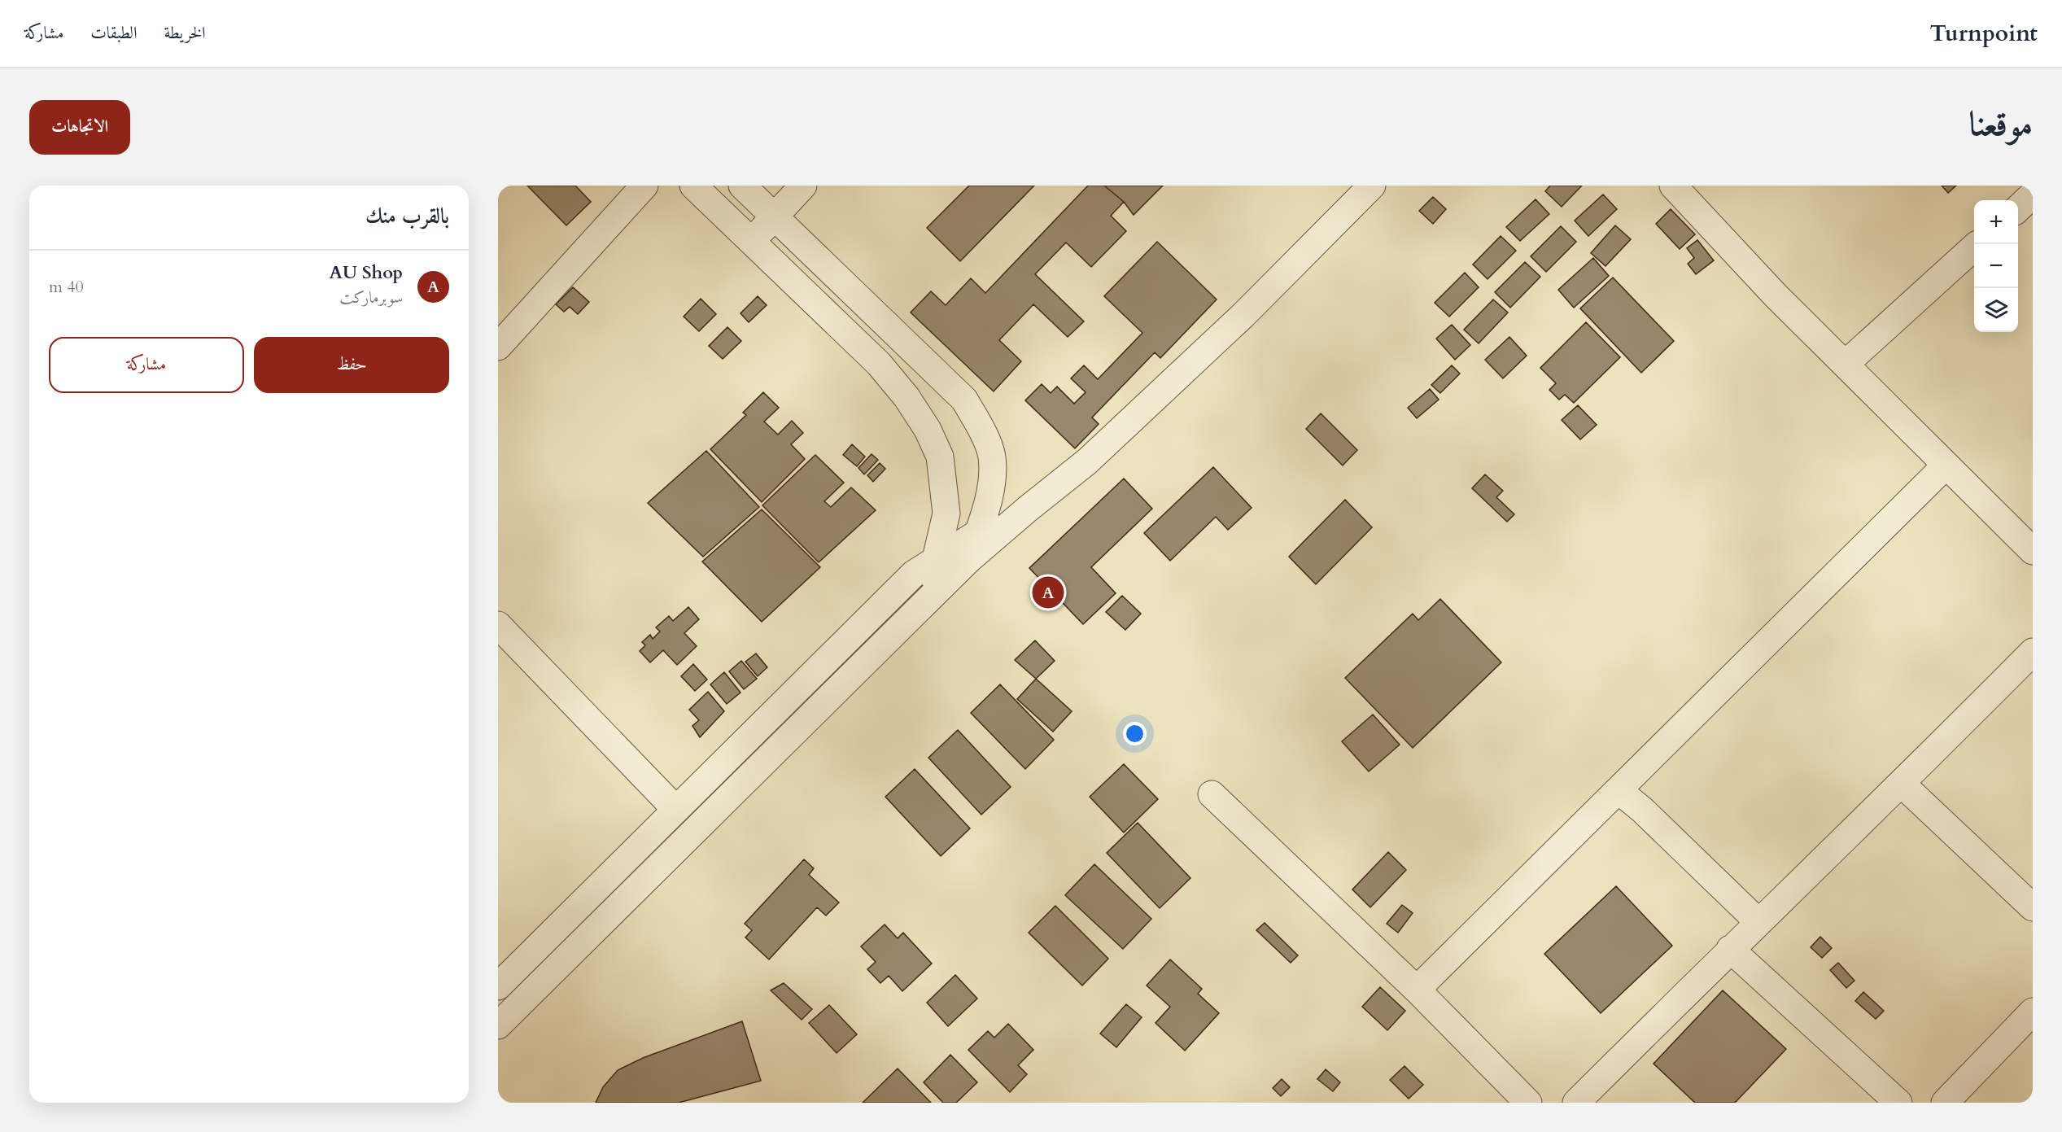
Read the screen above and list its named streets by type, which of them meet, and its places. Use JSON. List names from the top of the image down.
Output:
{
  "page": {
    "header": "Turnpoint",
    "nav": ["الخريطة", "الطبقات", "مشاركة"],
    "title": "موقعنا",
    "buttons": [
      "الاتجاهات",
      ["حفظ", "مشاركة"]
    ],
    "heading": "بالقرب منك",
    "map_buttons": ["+", "−"],
    "list": [
      {
        "mark": "A",
        "name": "AU Shop",
        "note": "سوبرماركت",
        "value": "40 m"
      }
    ],
    "pins": "A"
  }
}
